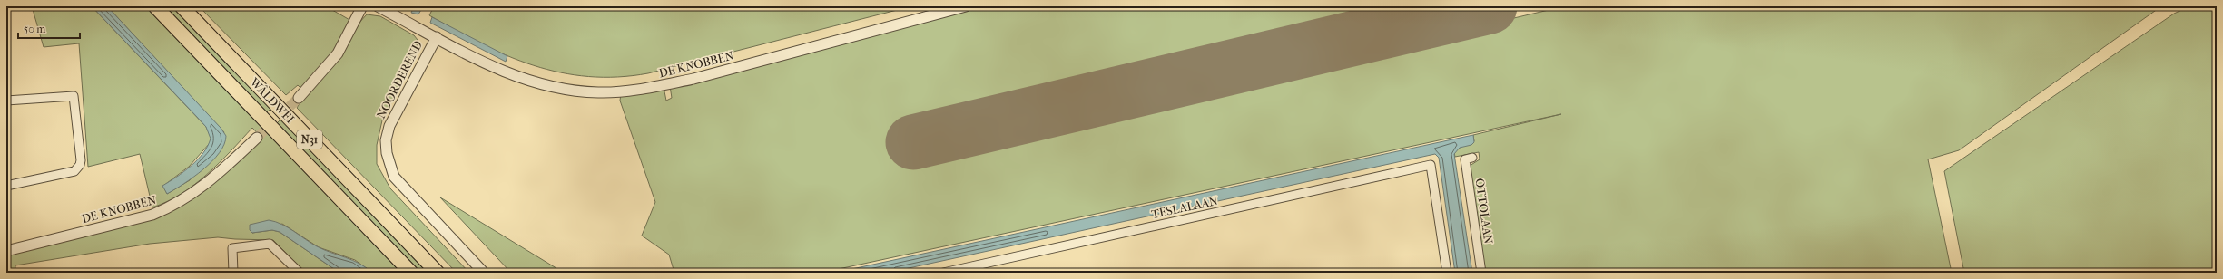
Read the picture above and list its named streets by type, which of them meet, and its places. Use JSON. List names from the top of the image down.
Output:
{
  "streets": {
    "highway": ["WÂLDWEI", "N31"],
    "street": [
      "DE KNOBBEN",
      "NOORDEREND",
      "TESLALAAN",
      "OTTOLAAN"
    ]
  },
  "crossings": [
    ["DE KNOBBEN", "NOORDEREND"]
  ],
  "scale_bar": "50 m"
}
